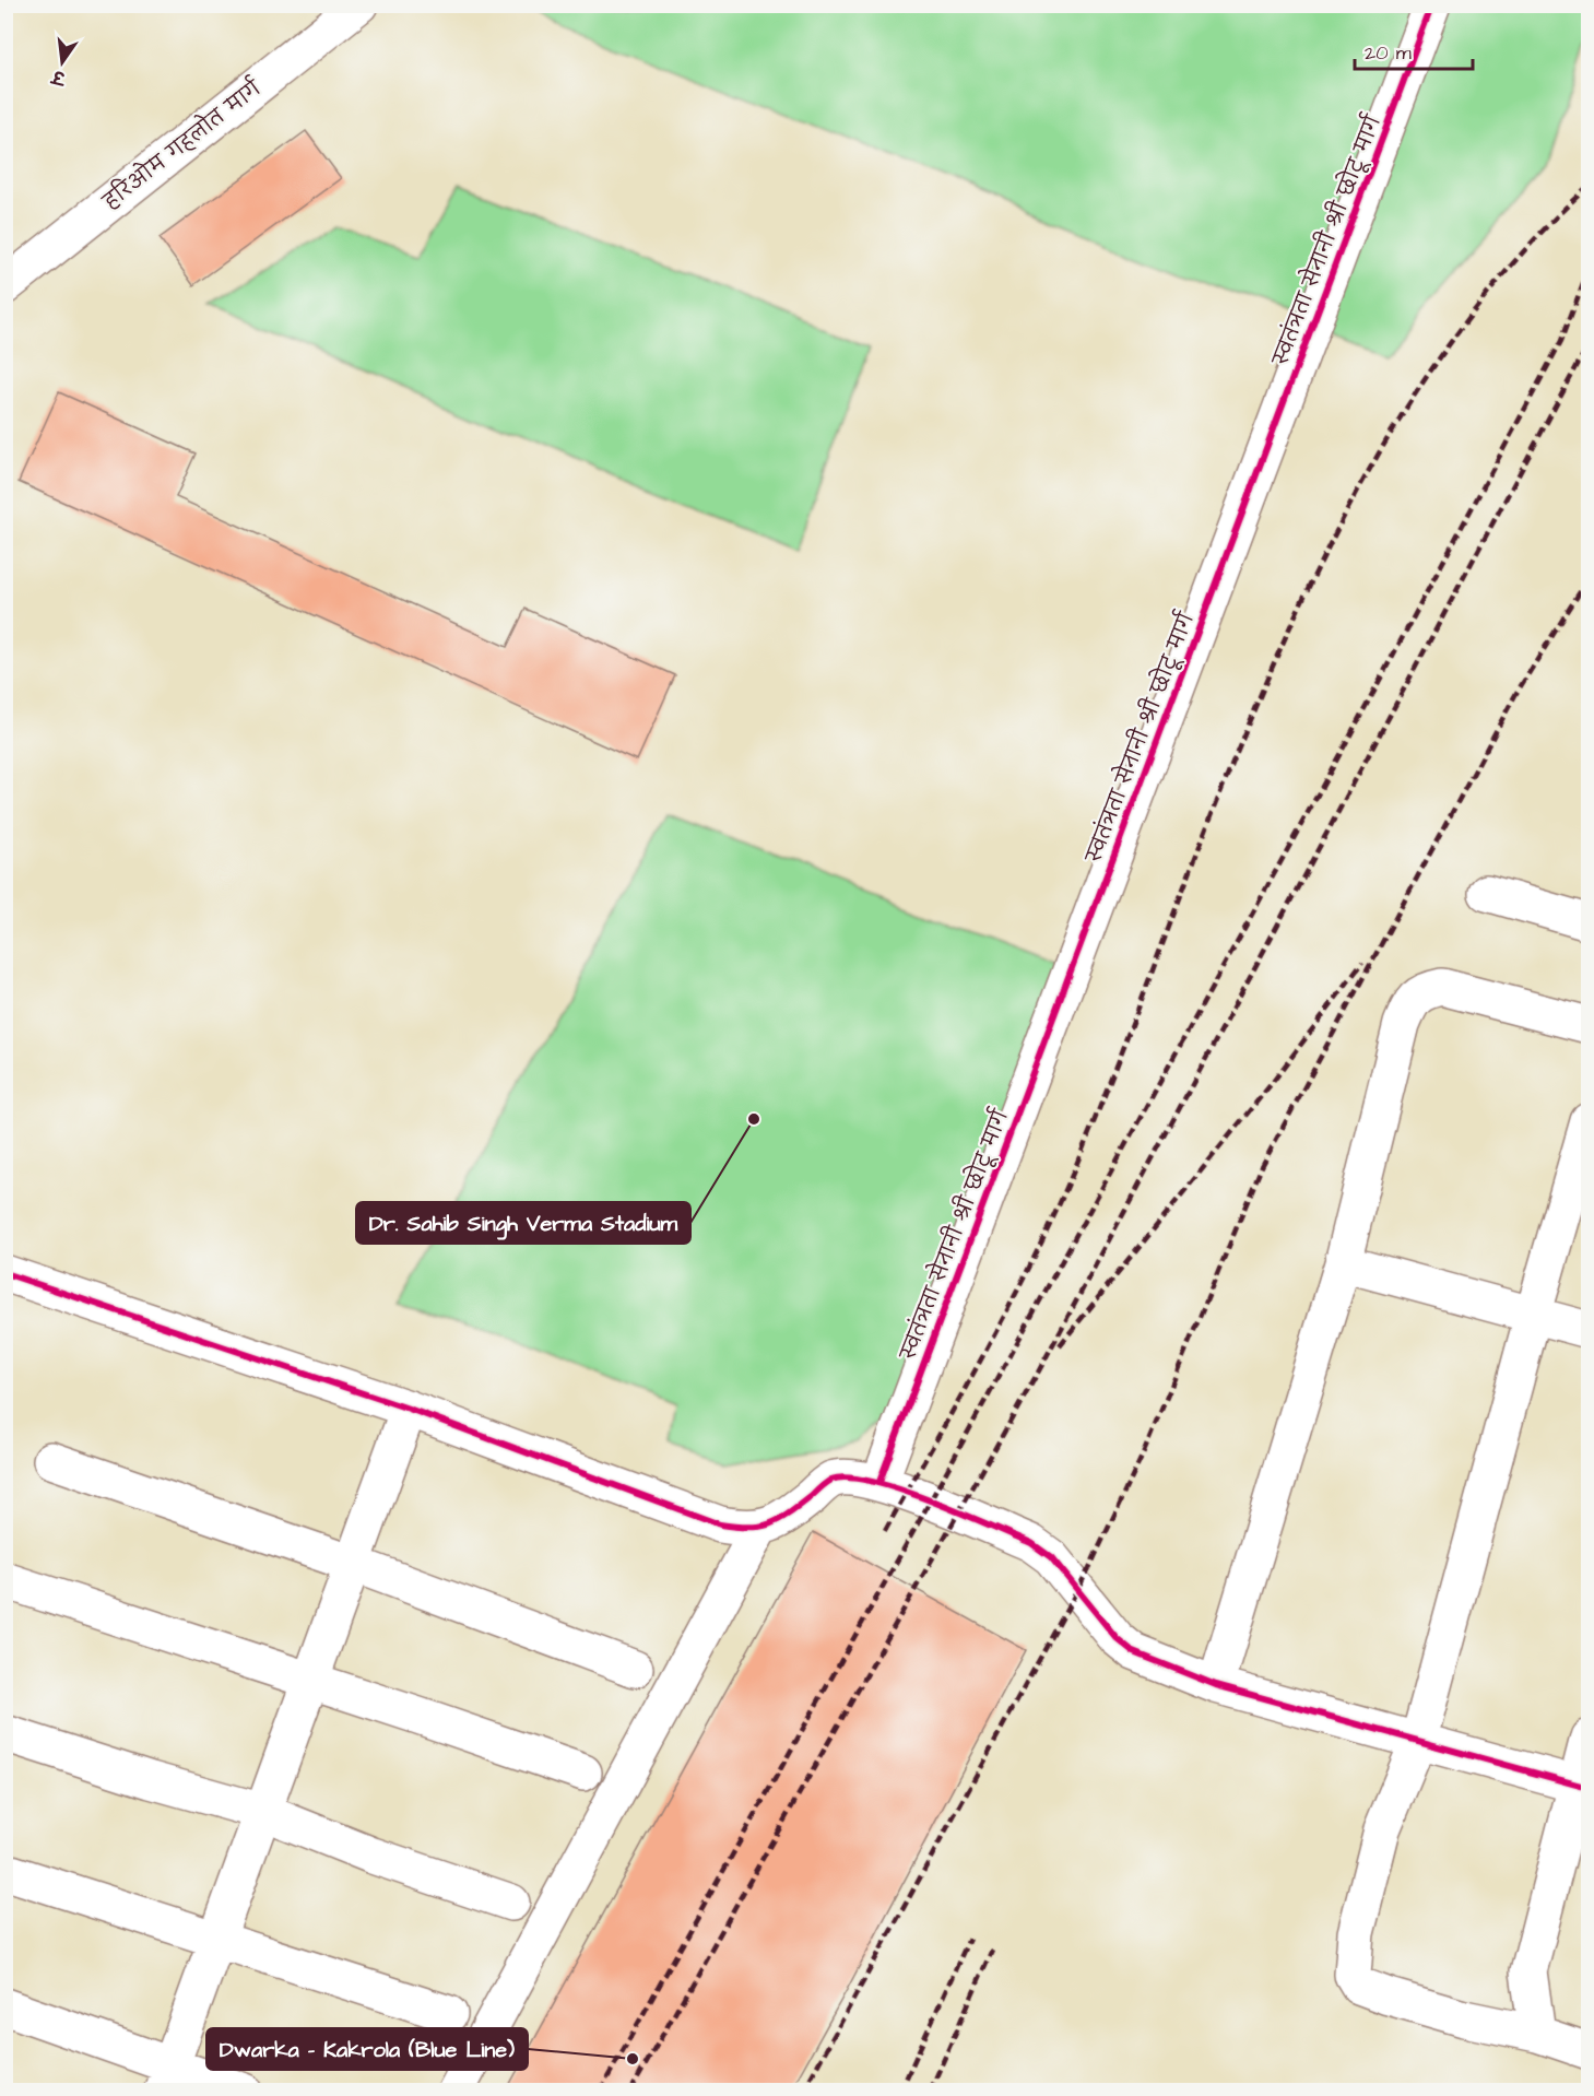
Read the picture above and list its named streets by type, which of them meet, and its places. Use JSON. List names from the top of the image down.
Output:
{
  "streets": {
    "street": ["हरिओम गहलोत मार्ग", "स्वतंत्रता सेनानी श्री छोटू मार्ग"]
  },
  "places": ["Dr. Sahib Singh Verma Stadium", "Dwarka - Kakrola (Blue Line)"],
  "scale_bar": "20 m",
  "north": "bottom"
}
